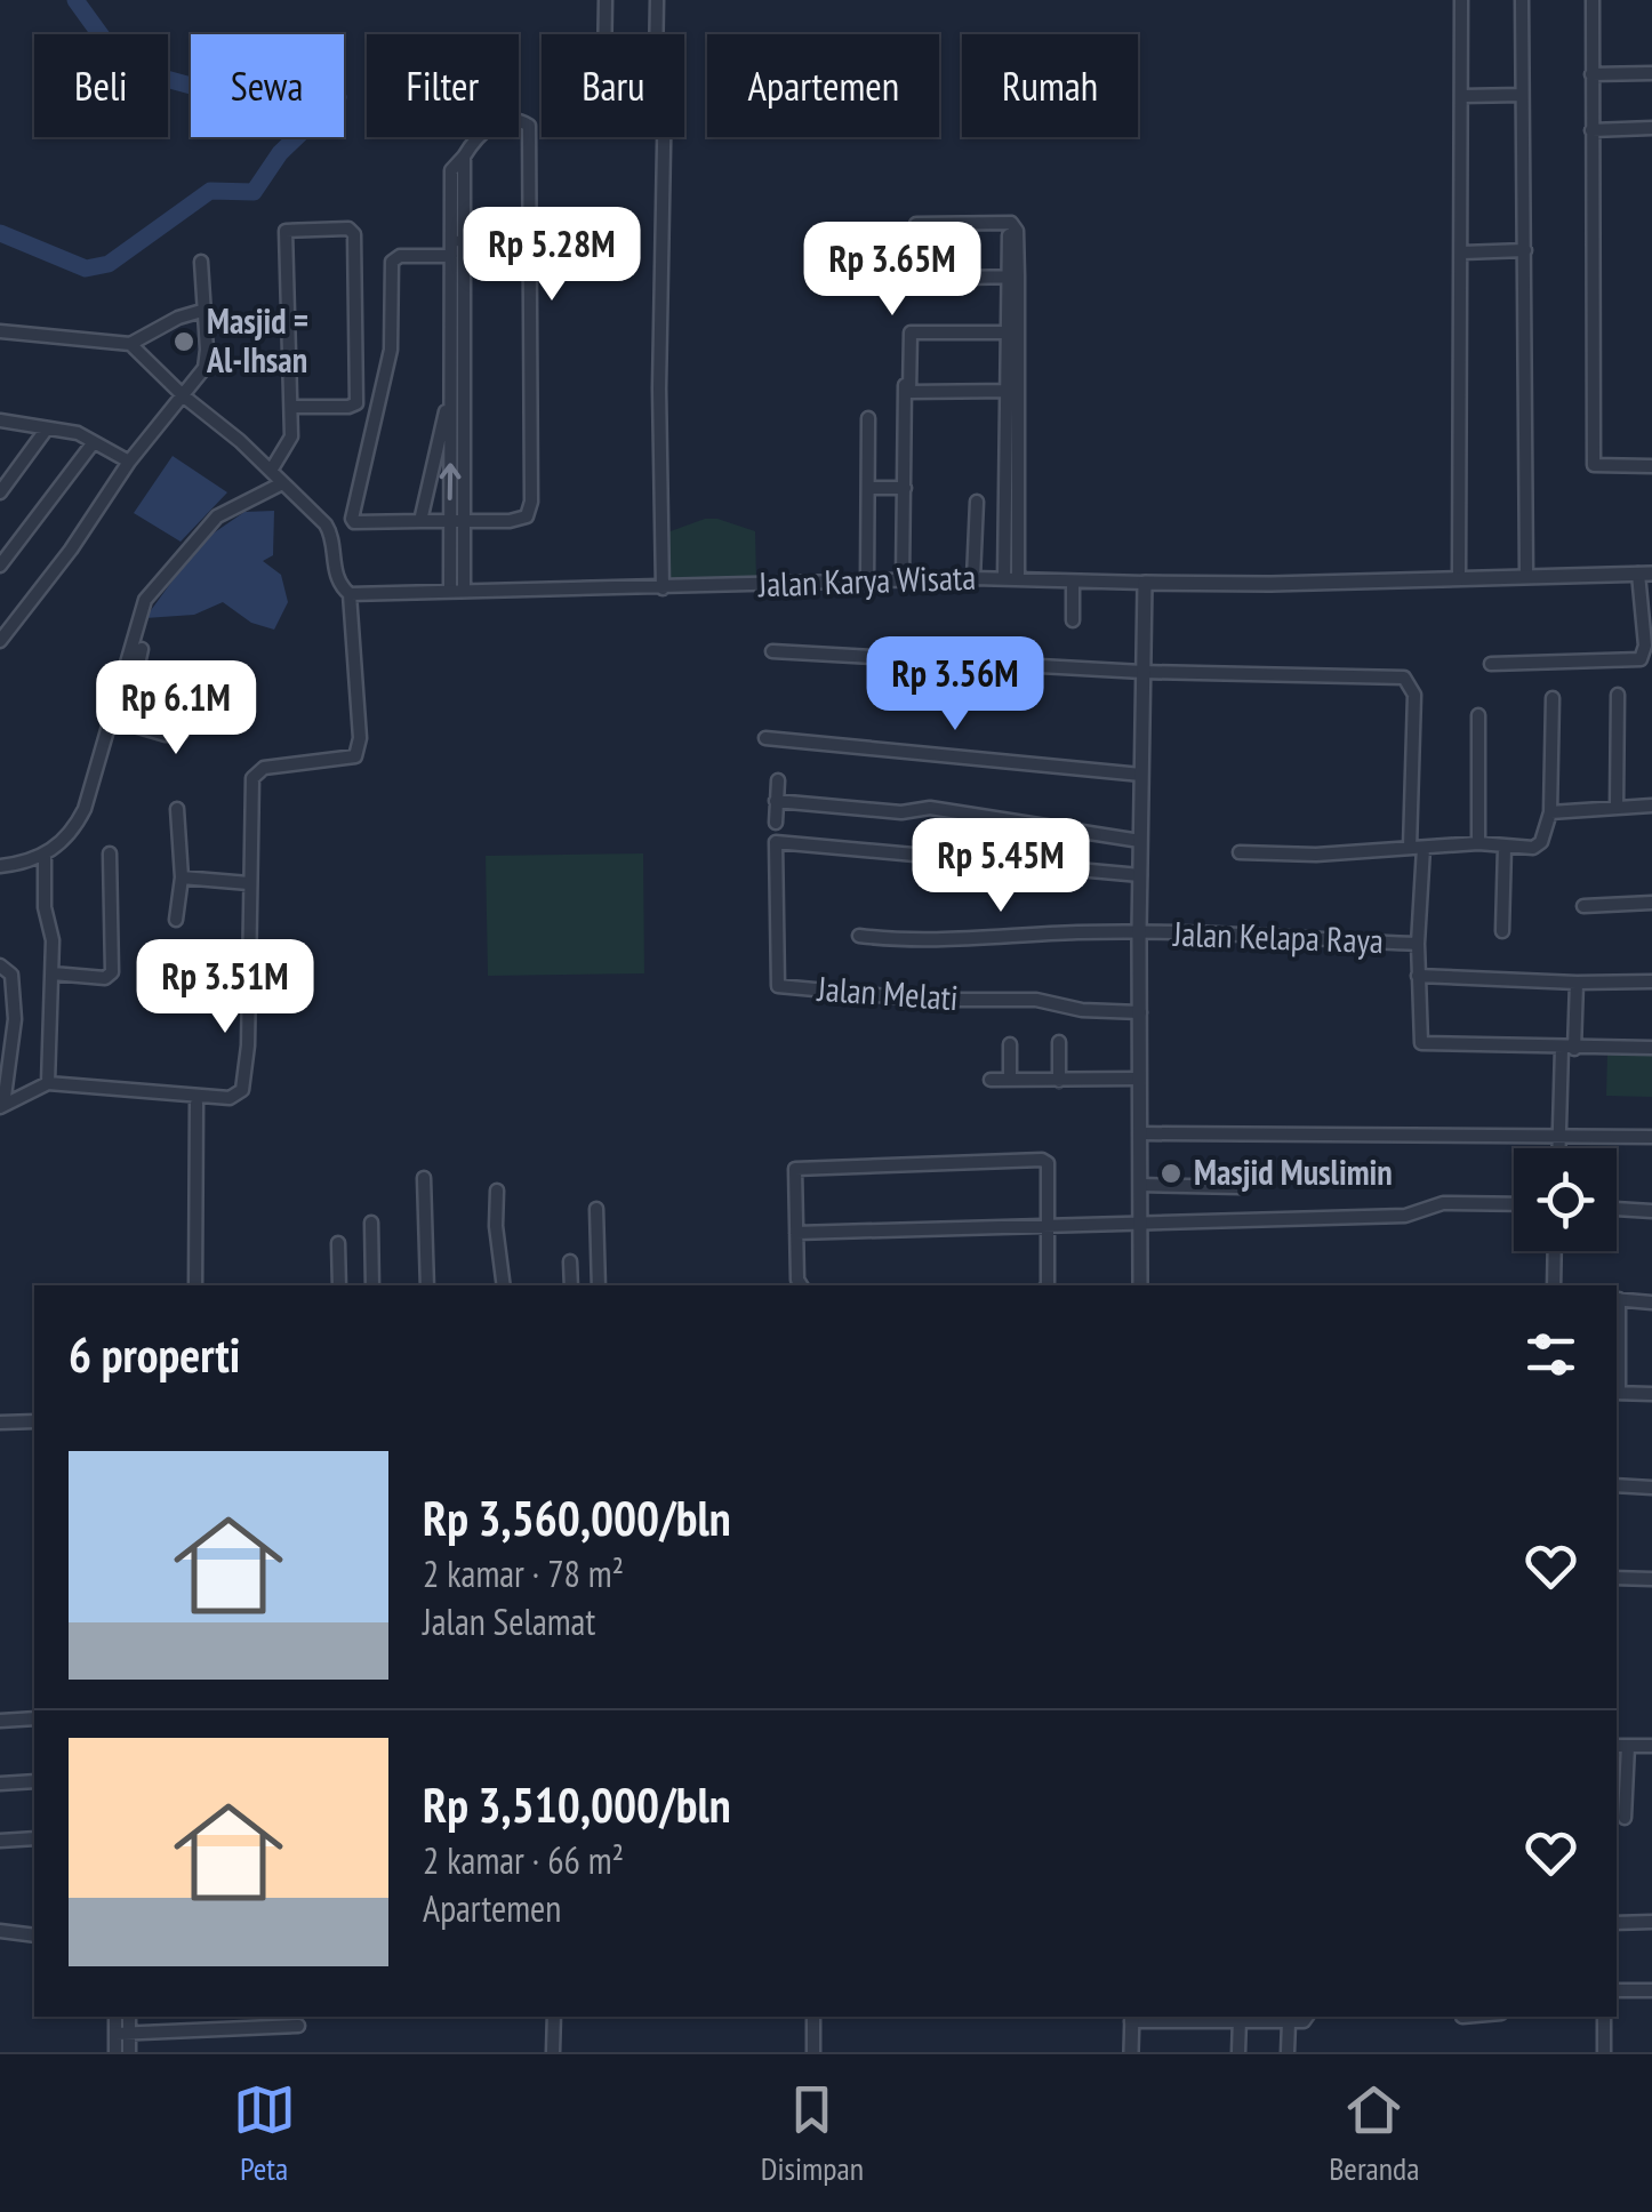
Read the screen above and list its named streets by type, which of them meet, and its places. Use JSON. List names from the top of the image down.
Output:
{
  "streets": {
    "street": ["Jalan Karya Wisata", "Jalan Kelapa Raya", "Jalan Melati"]
  },
  "places": ["Masjid = Al-Ihsan", "Masjid Muslimin"],
  "page": {
    "chip": [
      "Beli",
      "Sewa",
      "Filter",
      "Baru",
      "Apartemen",
      "Rumah"
    ],
    "price": [
      "Rp 5.28M",
      "Rp 3.65M",
      "Rp 3.56M",
      "Rp 6.1M",
      "Rp 5.45M",
      "Rp 3.51M"
    ],
    "heading": "6 properti",
    "list": [
      {
        "name": "Rp 3,560,000/bln",
        "note": "2 kamar · 78 m² · Jalan Selamat"
      },
      {
        "name": "Rp 3,510,000/bln",
        "note": "2 kamar · 66 m² · Apartemen"
      }
    ],
    "tabs": ["Peta", "Disimpan", "Beranda"]
  }
}
